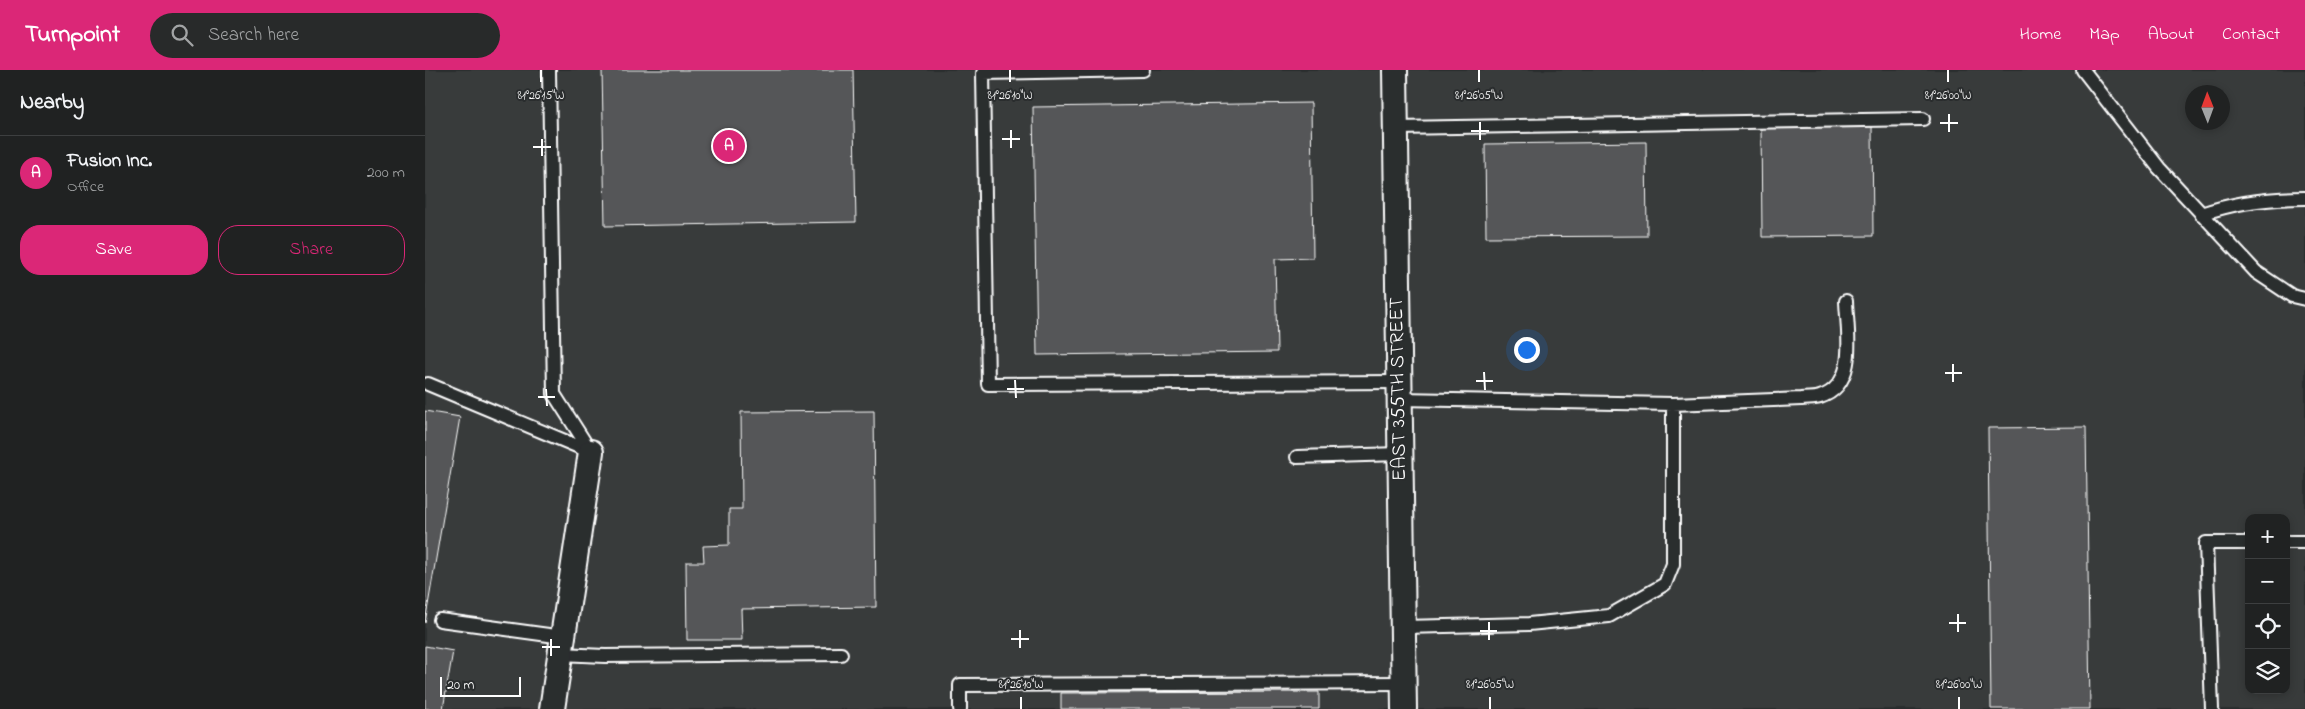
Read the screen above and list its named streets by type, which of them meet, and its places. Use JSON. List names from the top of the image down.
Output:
{
  "streets": {
    "street": ["EAST 355TH STREET"]
  },
  "scale_bar": "20 m",
  "north": "top",
  "page": {
    "header": "Turnpoint",
    "search": "Search here",
    "nav": [
      "Home",
      "Map",
      "About",
      "Contact"
    ],
    "heading": "Nearby",
    "pins": "A",
    "list": [
      {
        "mark": "A",
        "name": "Fusion Inc.",
        "note": "Office",
        "value": "200 m"
      }
    ],
    "buttons": ["Save", "Share"],
    "map_buttons": ["+", "−"],
    "scale": "20 m"
  },
  "coordinates": [
    "81°26'15\"W",
    "81°26'10\"W",
    "81°26'05\"W",
    "81°26'00\"W"
  ]
}
